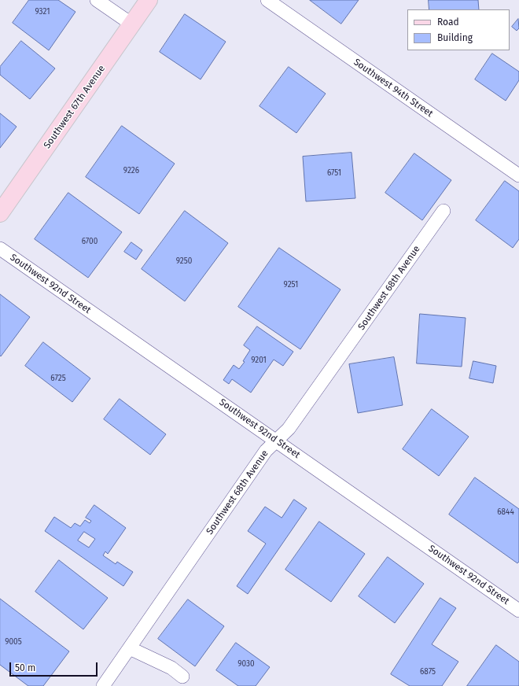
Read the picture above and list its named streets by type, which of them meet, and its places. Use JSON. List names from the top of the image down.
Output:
{
  "streets": {
    "main road": ["Southwest 67th Avenue"],
    "street": ["Southwest 94th Street", "Southwest 92nd Street", "Southwest 68th Avenue"]
  },
  "crossings": [
    ["Southwest 92nd Street", "Southwest 68th Avenue"]
  ],
  "house_numbers": [
    "9321",
    "9226",
    "6751",
    "6700",
    "9250",
    "9251",
    "9201",
    "6725",
    "6844",
    "9005",
    "9030",
    "6875"
  ],
  "legend": ["Road", "Building"],
  "scale_bar": "50 m"
}
